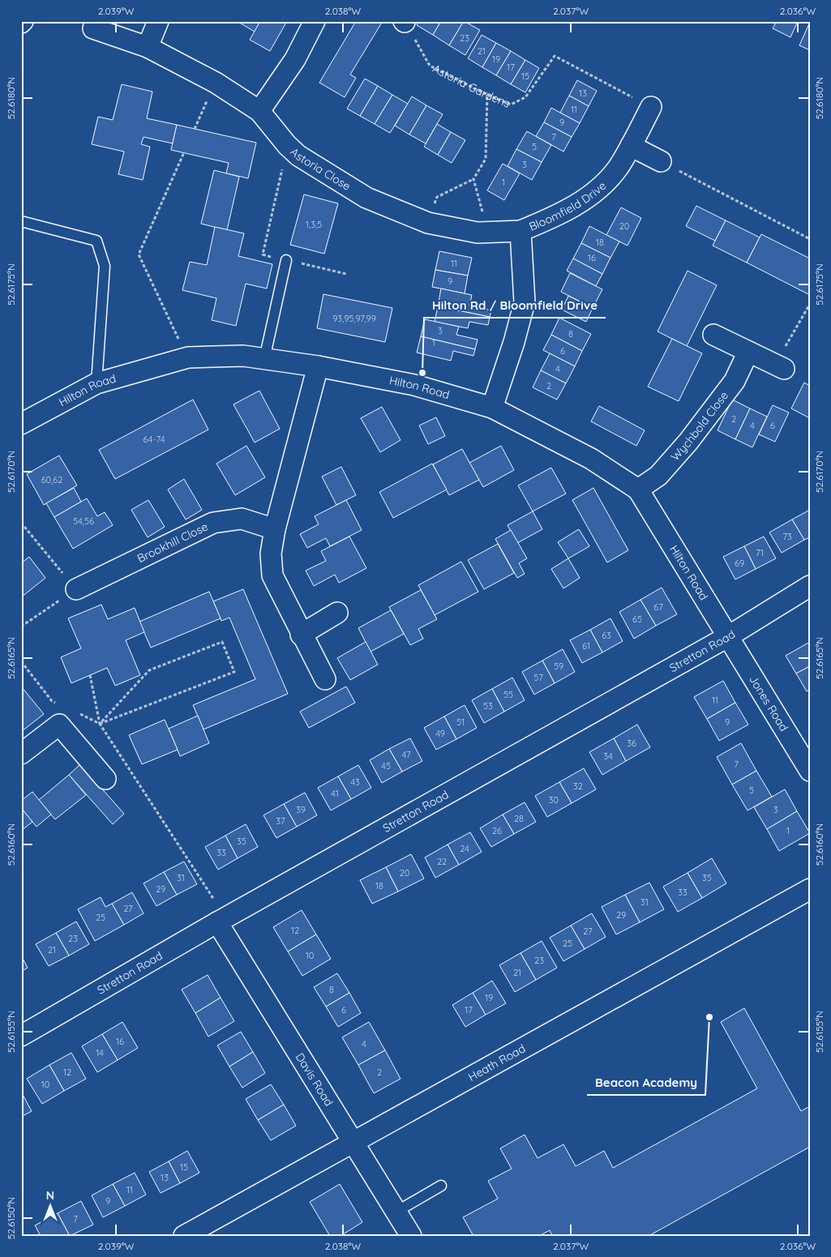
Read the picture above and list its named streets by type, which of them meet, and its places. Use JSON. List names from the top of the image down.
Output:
{
  "streets": {
    "street": [
      "Astoria Close",
      "Bloomfield Drive",
      "Hilton Road",
      "Wychbold Close",
      "Brookhill Close",
      "Stretton Road",
      "Jones Road",
      "Heath Road",
      "Davis Road"
    ],
    "path": ["Astoria Gardens"]
  },
  "crossings": [
    ["Astoria Gardens", "Bloomfield Drive"],
    ["Astoria Close", "Bloomfield Drive"],
    ["Bloomfield Drive", "Hilton Road"],
    ["Hilton Road", "Wychbold Close"],
    ["Hilton Road", "Stretton Road"],
    ["Hilton Road", "Jones Road"],
    ["Stretton Road", "Jones Road"],
    ["Stretton Road", "Davis Road"],
    ["Heath Road", "Davis Road"]
  ],
  "places": ["Hilton Rd / Bloomfield Drive", "Beacon Academy"],
  "house_numbers": [
    "23",
    "21",
    "19",
    "17",
    "15",
    "13",
    "11",
    "9",
    "7",
    "5",
    "3",
    "1",
    "1,3,5",
    "20",
    "18",
    "16",
    "11",
    "9",
    "93,95,97,99",
    "3",
    "8",
    "1",
    "6",
    "4",
    "2",
    "2",
    "4",
    "6",
    "64-74",
    "60,62",
    "54,56",
    "73",
    "71",
    "69",
    "67",
    "65",
    "63",
    "61",
    "59",
    "57",
    "55",
    "11",
    "53",
    "51",
    "9",
    "49",
    "36",
    "47",
    "34",
    "7",
    "45",
    "43",
    "32",
    "5",
    "41",
    "30",
    "39",
    "3",
    "28",
    "37",
    "26",
    "1",
    "35",
    "24",
    "33",
    "22",
    "20",
    "31",
    "35",
    "18",
    "29",
    "33",
    "31",
    "27",
    "29",
    "25",
    "12",
    "27",
    "23",
    "25",
    "21",
    "10",
    "23",
    "21",
    "8",
    "19",
    "6",
    "17",
    "16",
    "4",
    "14",
    "12",
    "2",
    "10",
    "15",
    "13",
    "11",
    "9",
    "7"
  ],
  "north": "top",
  "coordinates": [
    "2.039°W",
    "2.038°W",
    "2.037°W",
    "2.036°W",
    "52.6180°N",
    "52.6175°N",
    "52.6170°N",
    "52.6165°N",
    "52.6160°N",
    "52.6155°N",
    "52.6150°N"
  ]
}
